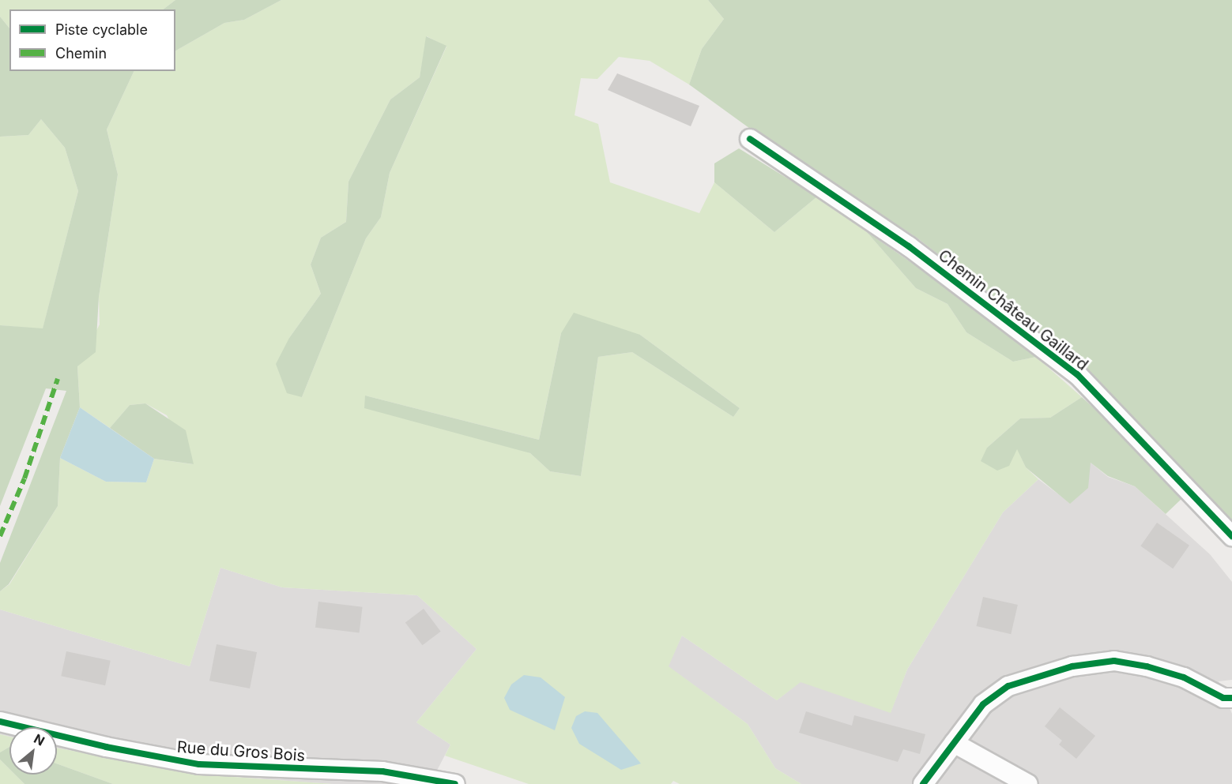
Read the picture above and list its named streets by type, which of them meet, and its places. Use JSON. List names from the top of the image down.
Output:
{
  "streets": {
    "street": ["Chemin Château Gaillard", "Rue du Gros Bois"]
  },
  "legend": ["Piste cyclable", "Chemin"],
  "north": "top right"
}
